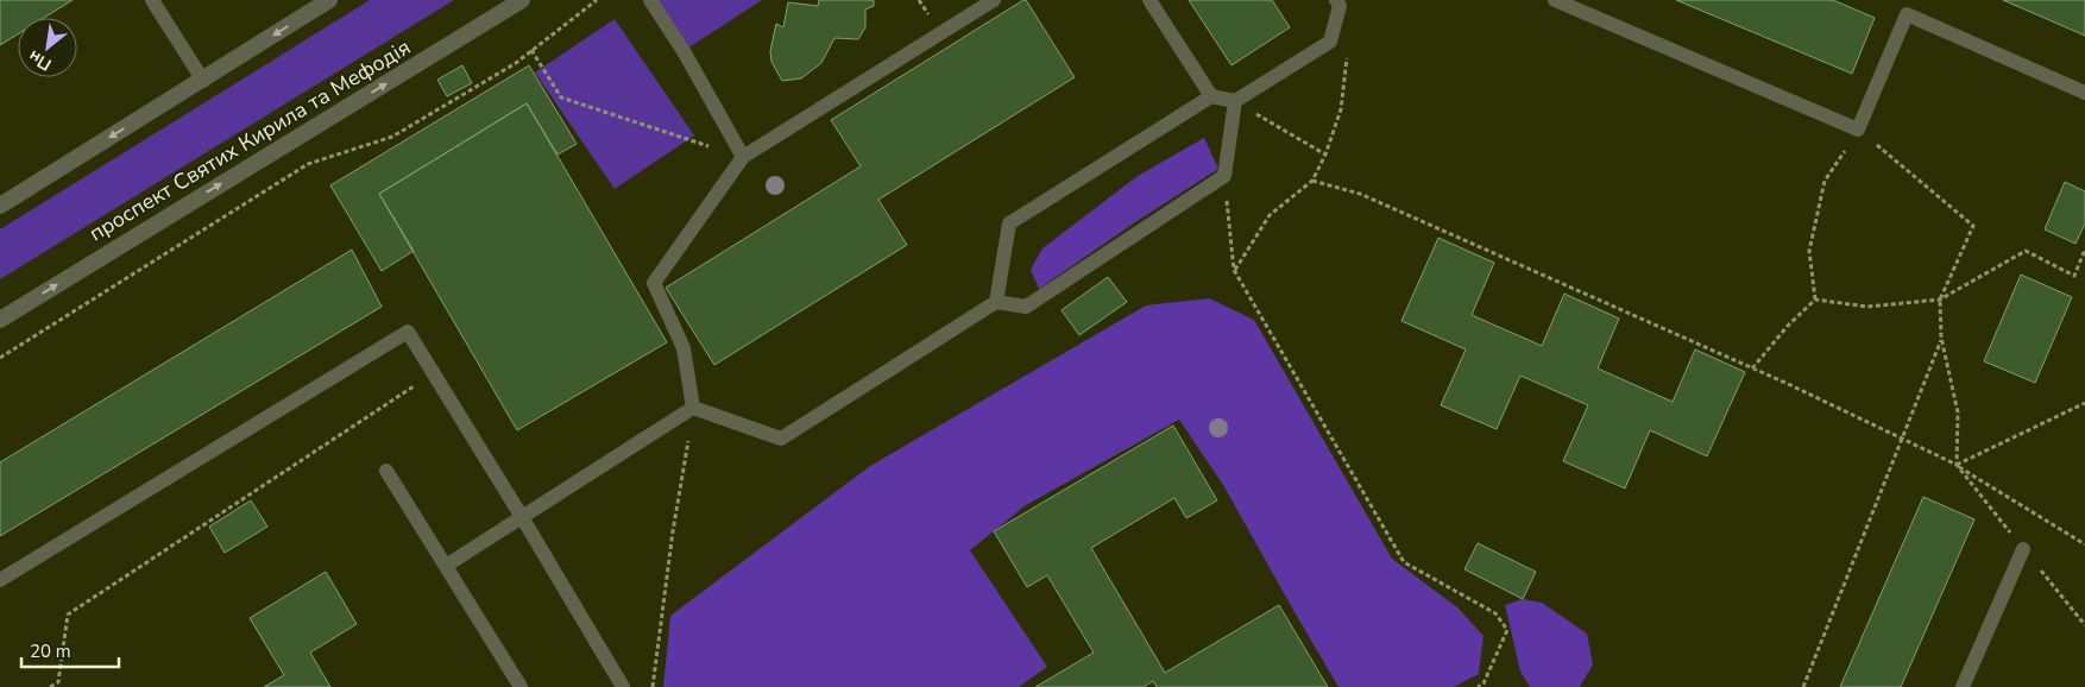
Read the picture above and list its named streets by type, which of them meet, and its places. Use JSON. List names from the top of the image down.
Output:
{
  "streets": {
    "street": ["проспект Святих Кирила та Мефодія"]
  },
  "scale_bar": "20 m",
  "north": "bottom left"
}
